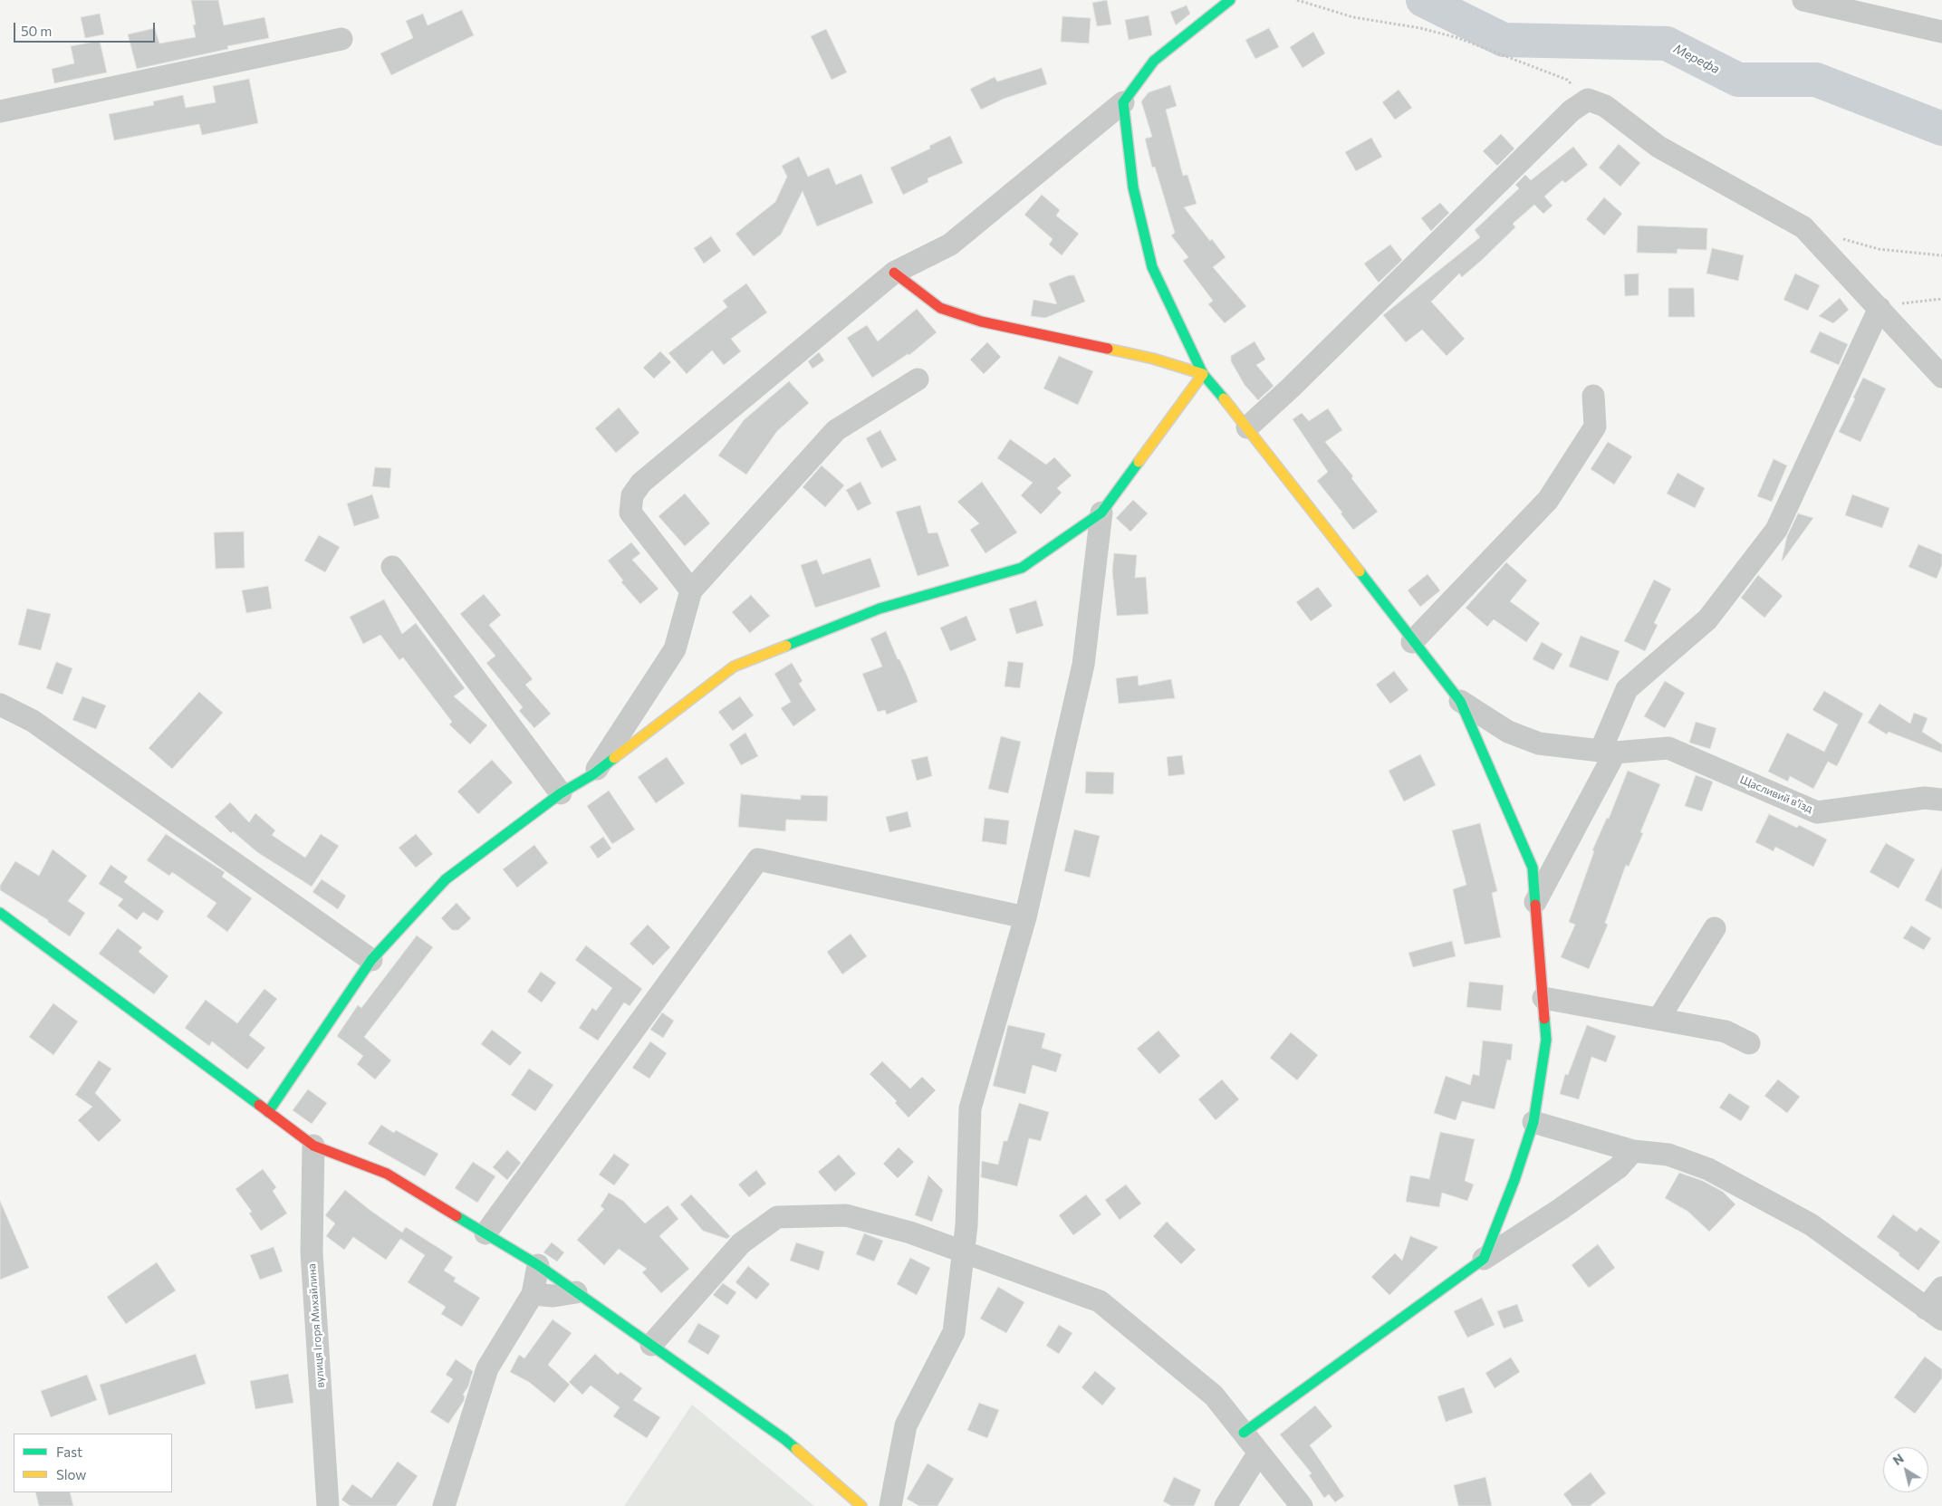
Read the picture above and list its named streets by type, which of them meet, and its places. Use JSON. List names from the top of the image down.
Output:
{
  "streets": {
    "street": ["Щасливий в'їзд", "вулиця Ігоря Михайлина"]
  },
  "water": ["Мерефа"],
  "legend": ["Fast", "Slow"],
  "scale_bar": "50 m",
  "north": "top left"
}
